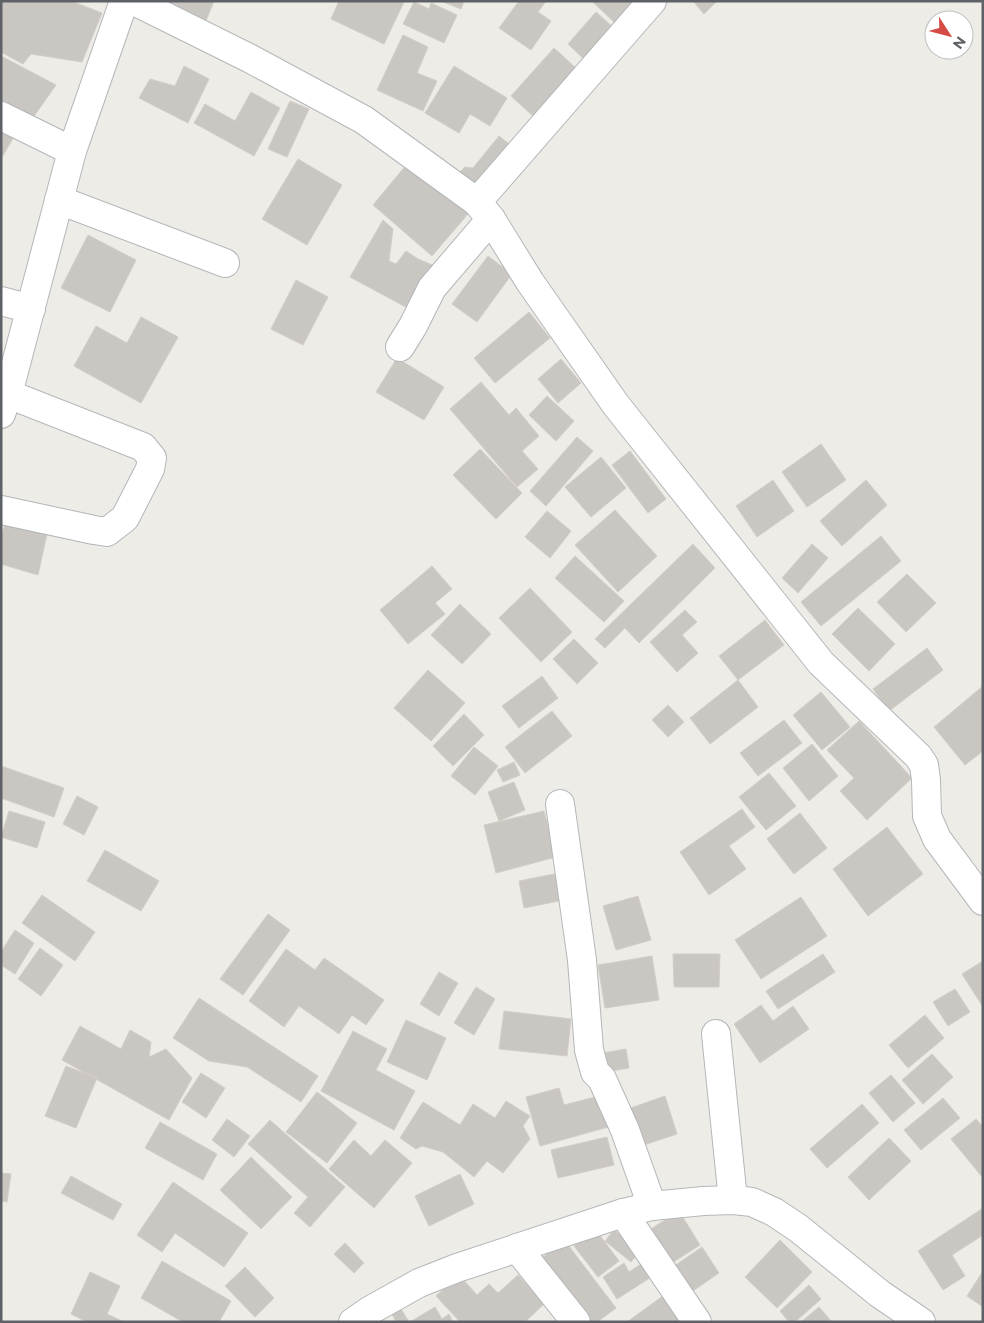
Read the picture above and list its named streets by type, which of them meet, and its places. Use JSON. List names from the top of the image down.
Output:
{
  "north": "bottom right"
}
